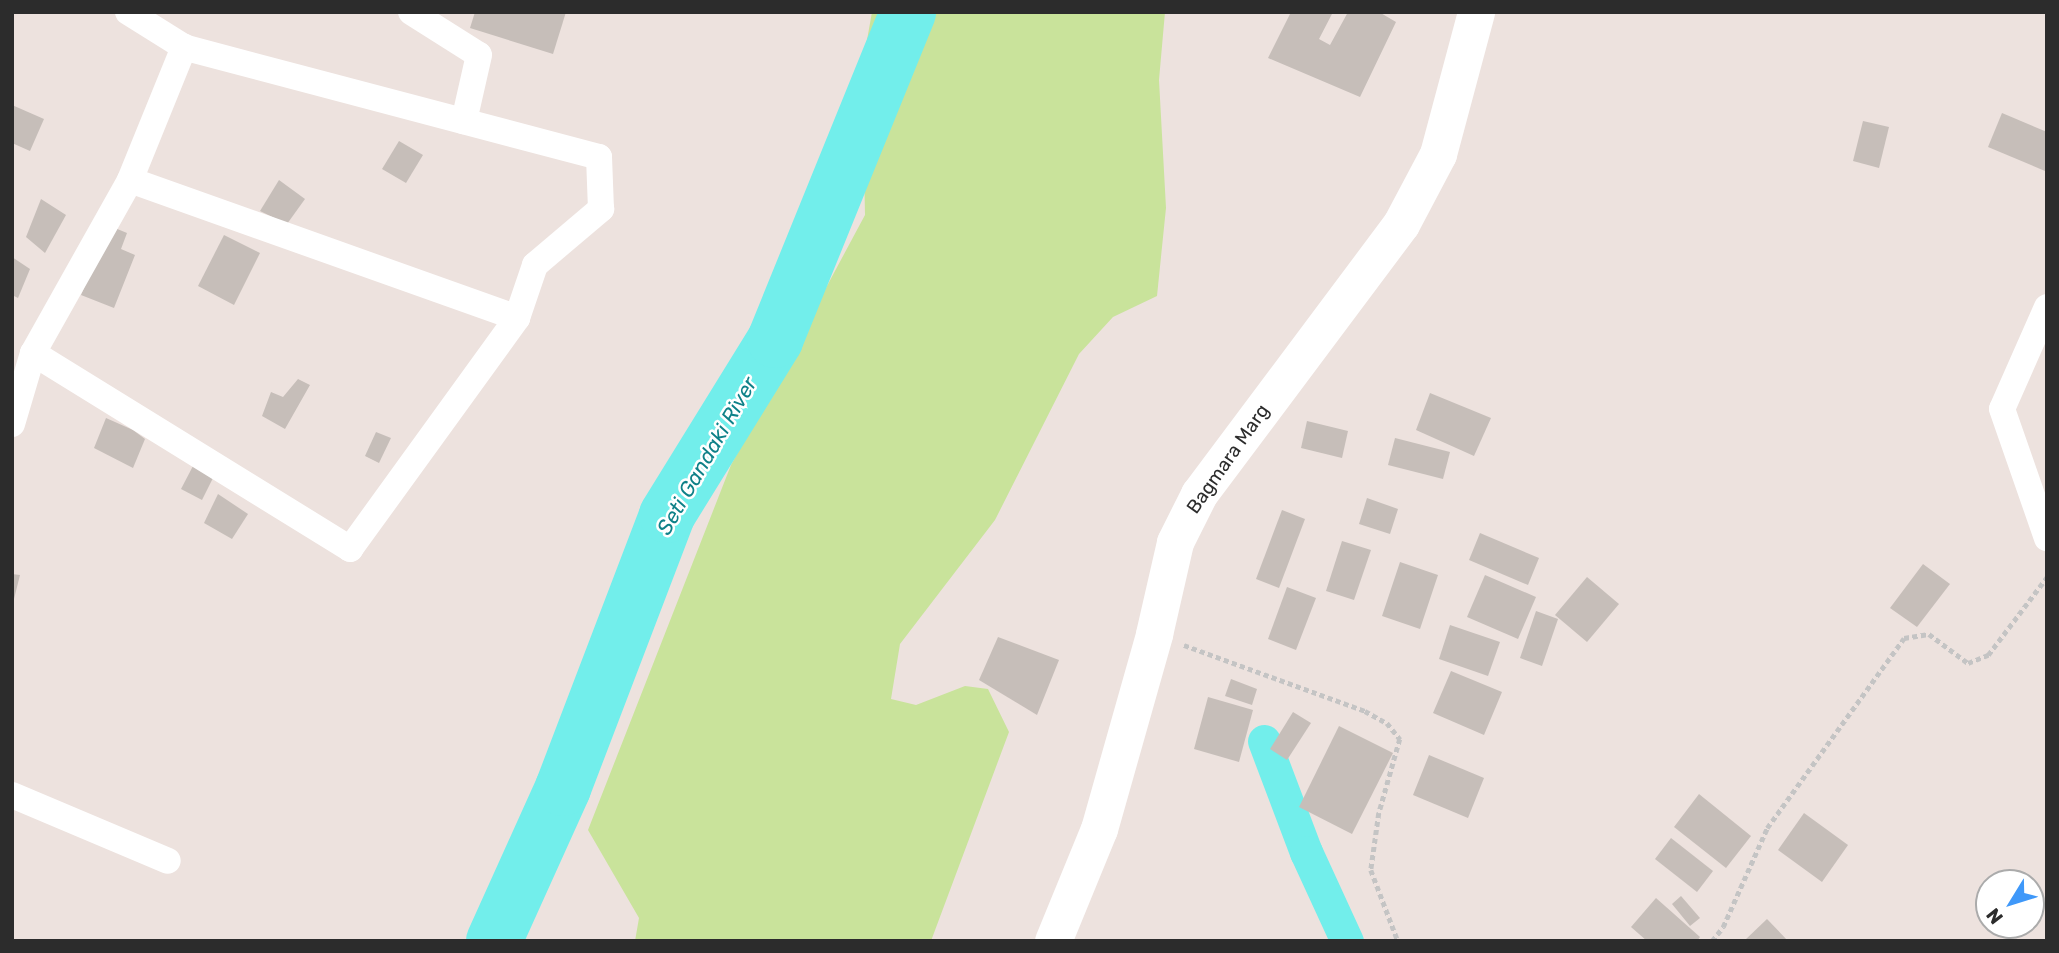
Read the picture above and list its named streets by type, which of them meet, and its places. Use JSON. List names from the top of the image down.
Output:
{
  "streets": {
    "main road": ["Bagmara Marg"]
  },
  "water": ["Seti Gandaki River"],
  "north": "bottom left"
}
